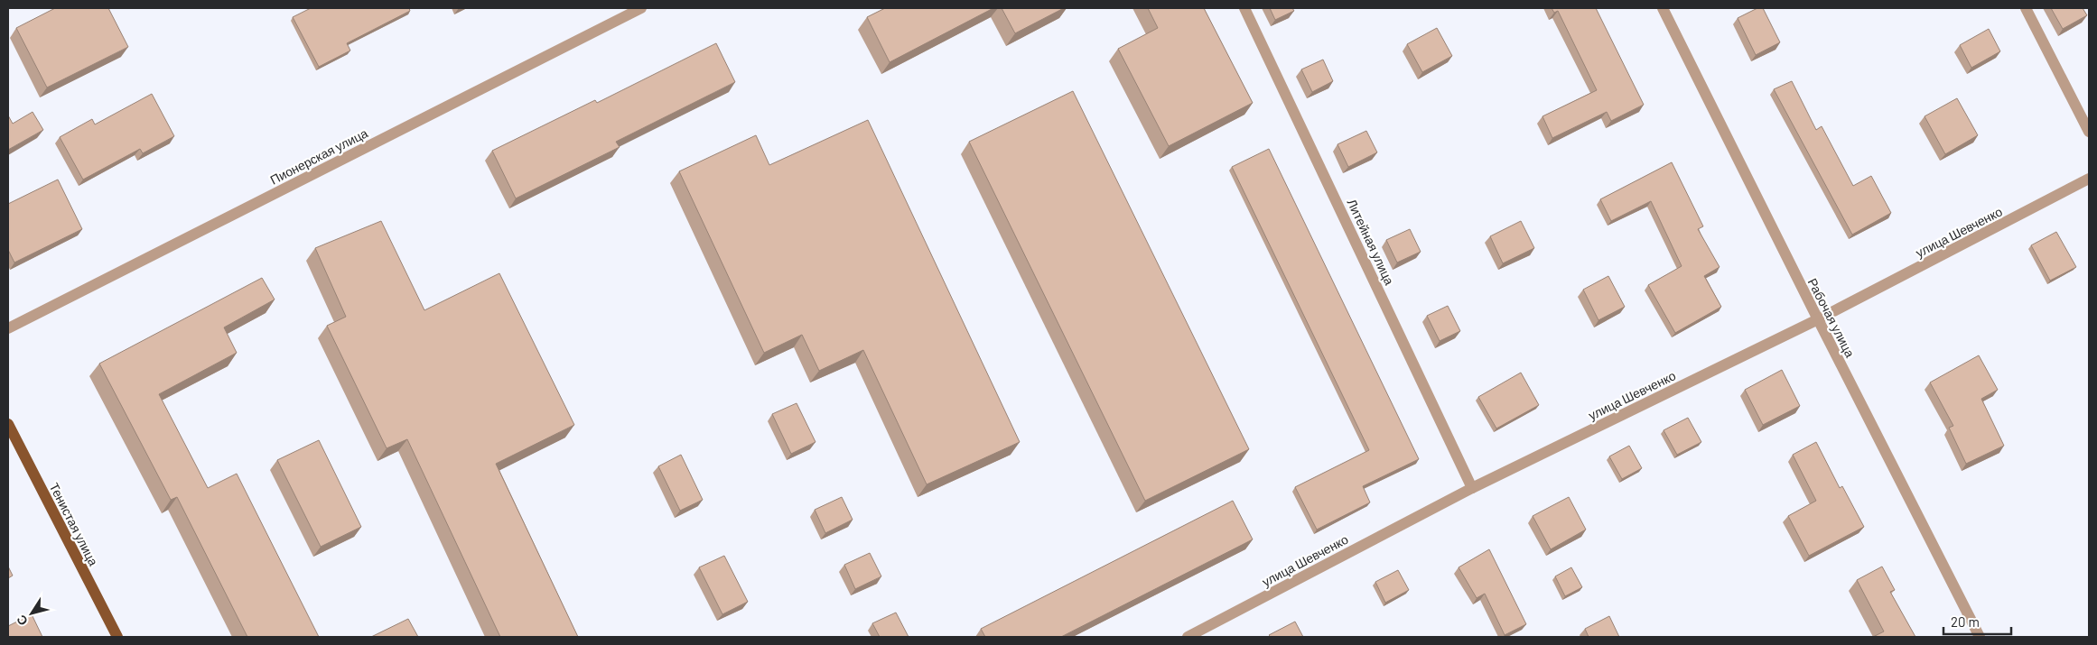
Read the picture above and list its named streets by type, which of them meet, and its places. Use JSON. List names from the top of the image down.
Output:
{
  "streets": {
    "main road": ["Тенистая улица"],
    "street": [
      "Пионерская улица",
      "улица Шевченко",
      "Литейная улица",
      "Рабочая улица"
    ]
  },
  "crossings": [
    ["улица Шевченко", "Литейная улица"],
    ["улица Шевченко", "Рабочая улица"]
  ],
  "scale_bar": "20 m",
  "north": "bottom left"
}
